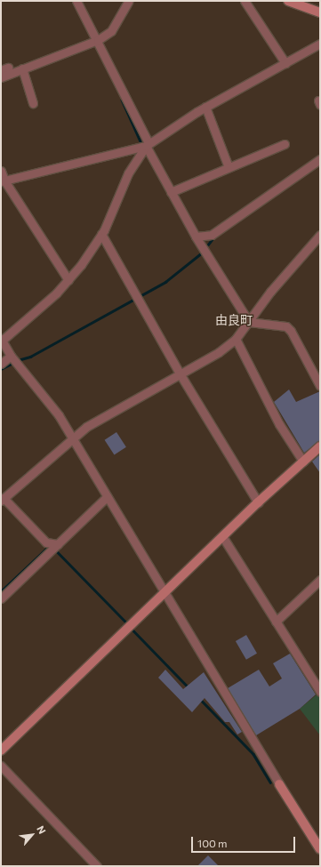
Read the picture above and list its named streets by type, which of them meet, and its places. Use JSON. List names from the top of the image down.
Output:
{
  "districts": ["由良町"],
  "scale_bar": "100 m",
  "north": "top right"
}
